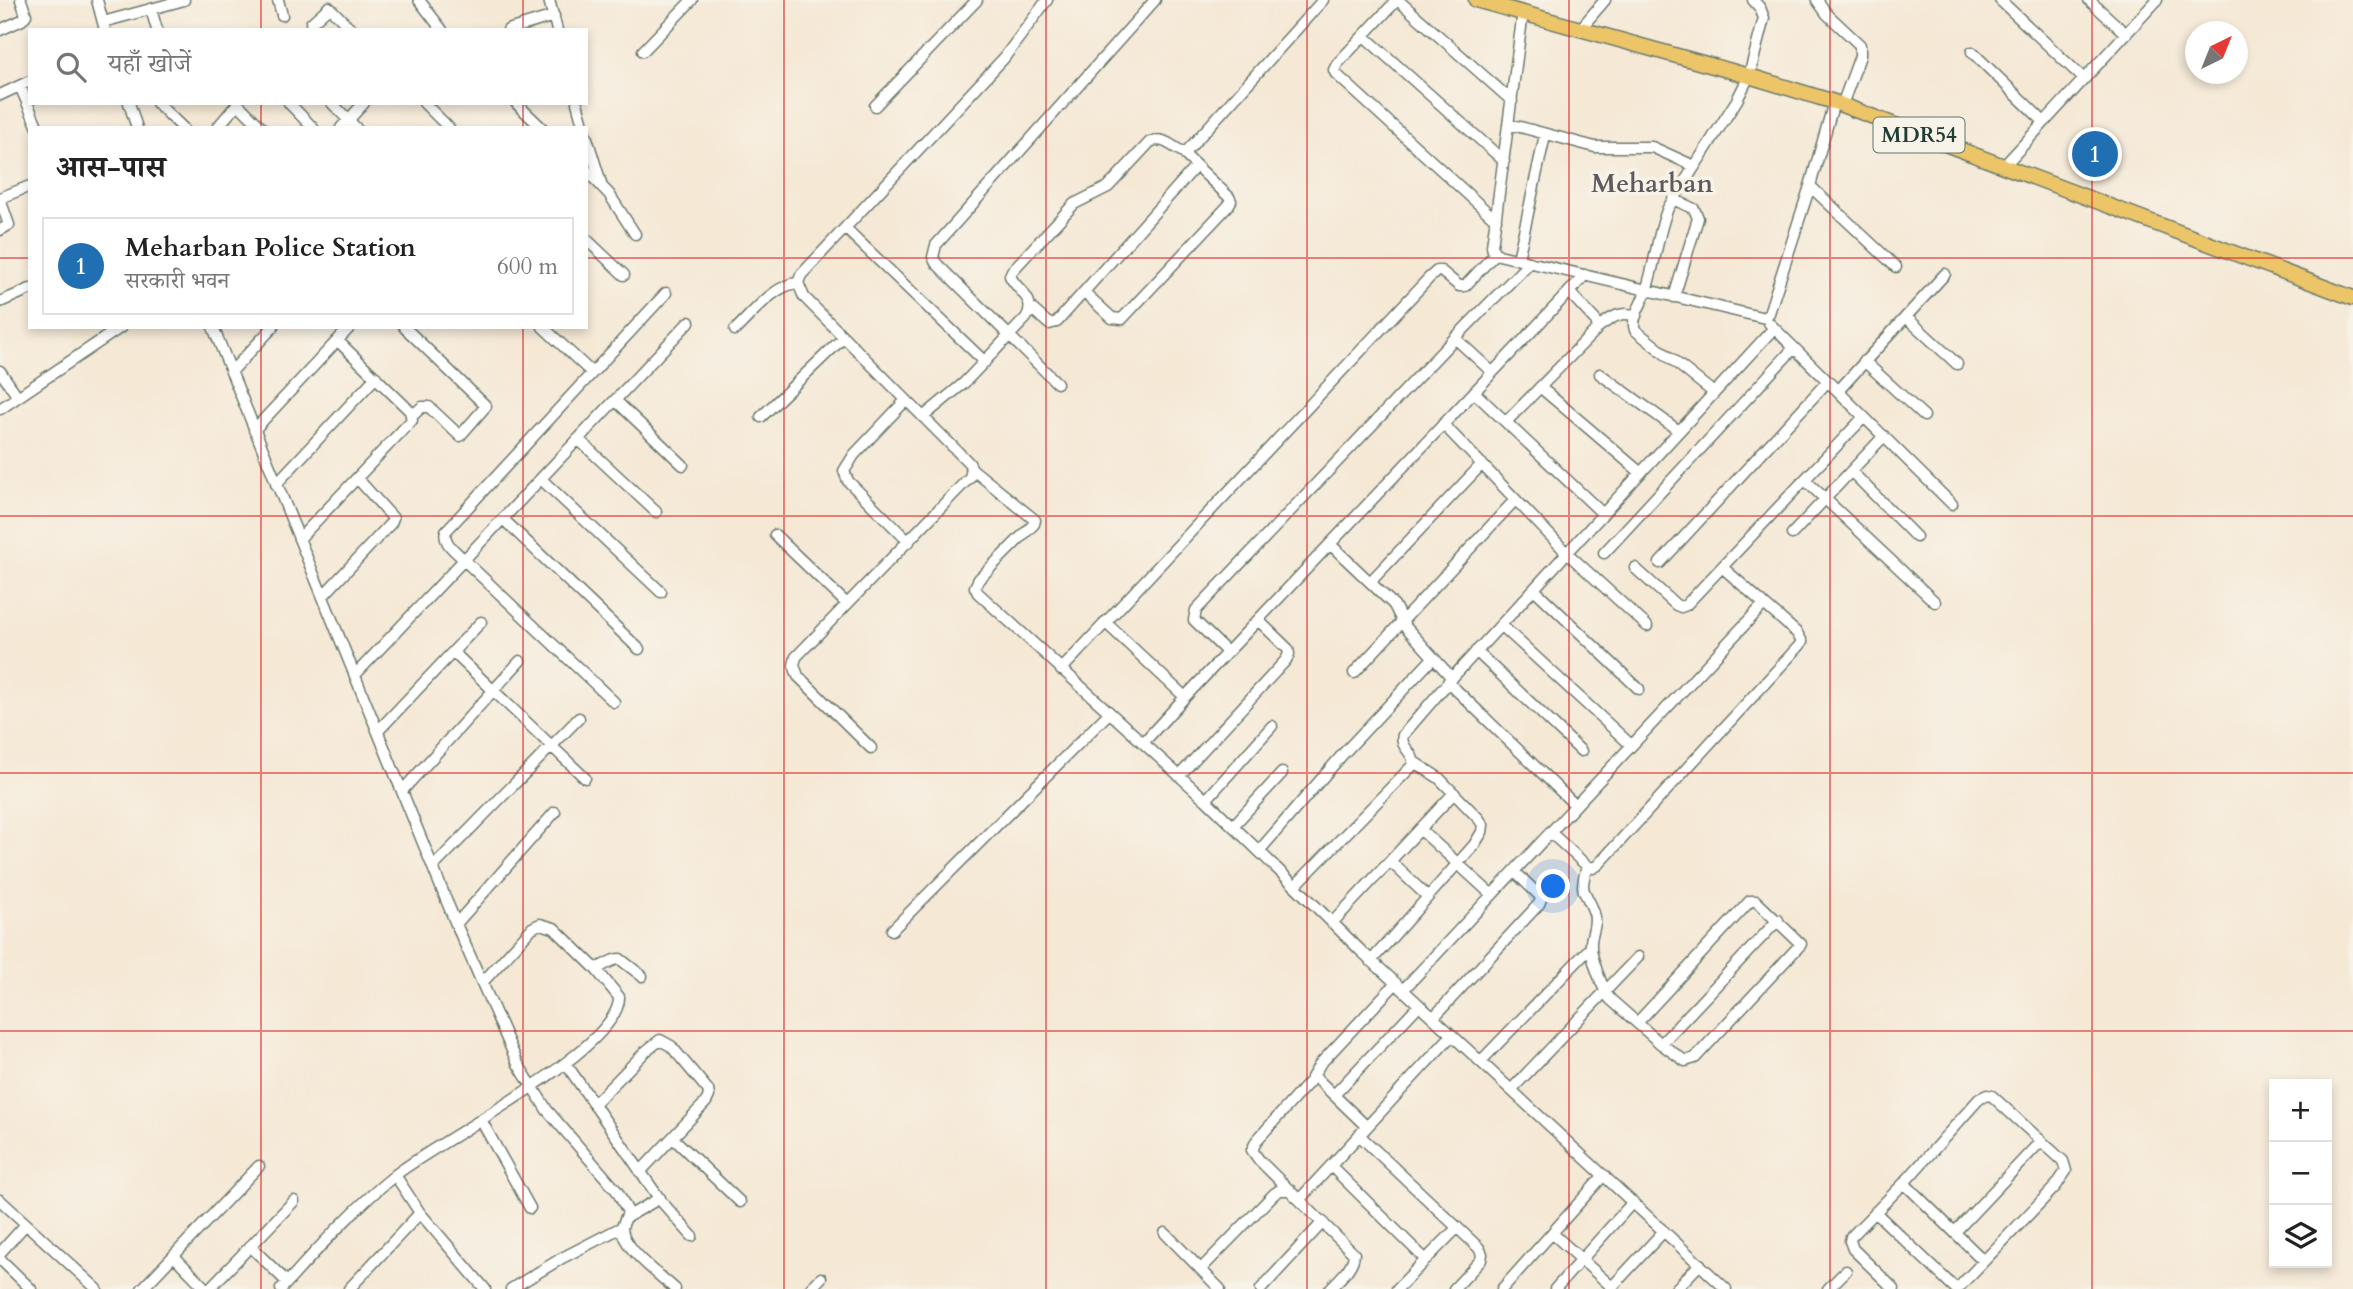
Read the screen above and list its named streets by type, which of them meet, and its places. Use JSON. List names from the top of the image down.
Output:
{
  "streets": {
    "main road": ["MDR54"]
  },
  "districts": ["Meharban"],
  "north": "top right",
  "page": {
    "search": "यहाँ खोजें",
    "heading": "आस-पास",
    "pins": "1",
    "list": [
      {
        "mark": "1",
        "name": "Meharban Police Station",
        "note": "सरकारी भवन",
        "value": "600 m"
      }
    ],
    "map_buttons": ["+", "−"]
  }
}
